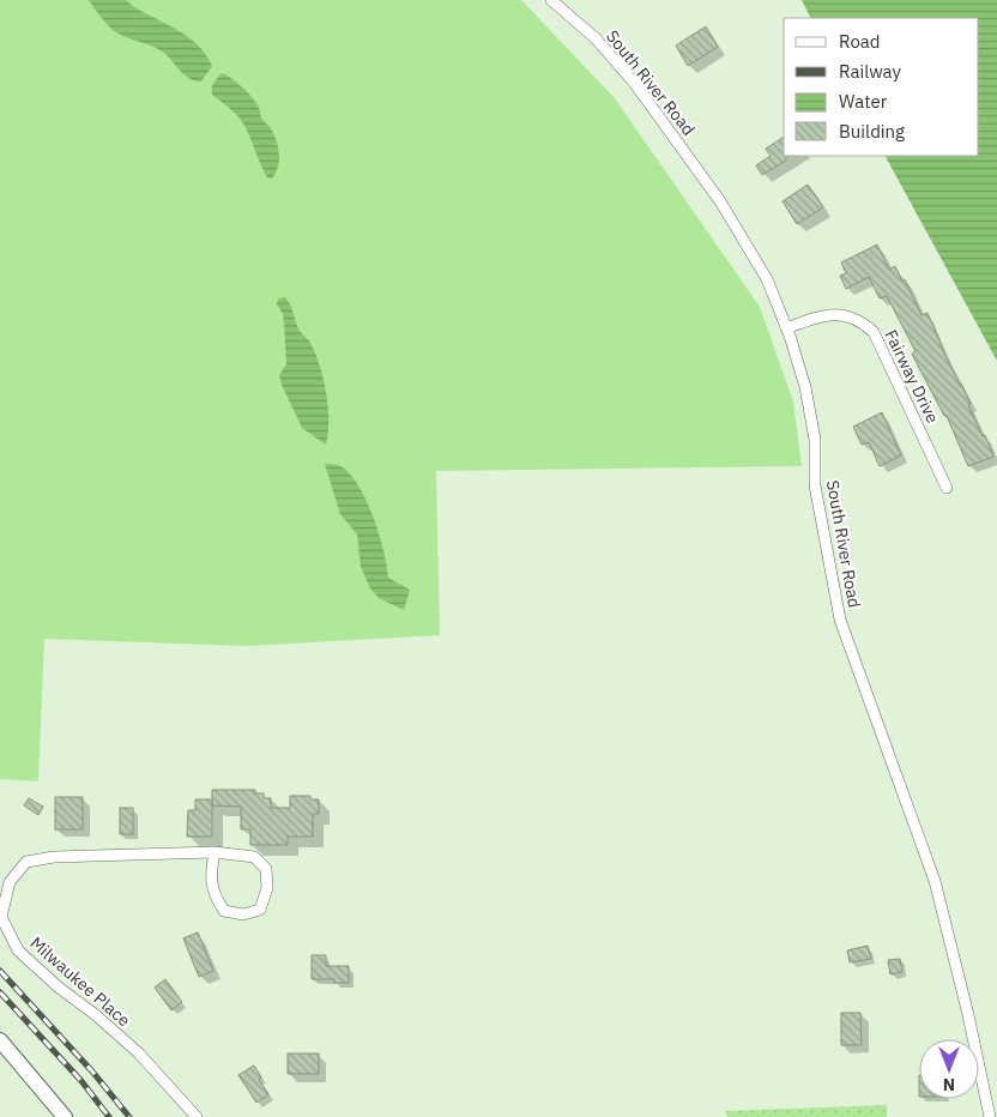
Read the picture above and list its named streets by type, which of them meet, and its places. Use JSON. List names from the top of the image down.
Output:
{
  "streets": {
    "street": ["South River Road", "Fairway Drive", "Milwaukee Place"]
  },
  "crossings": [
    ["South River Road", "Fairway Drive"]
  ],
  "legend": [
    "Road",
    "Railway",
    "Water",
    "Building"
  ],
  "north": "bottom"
}
